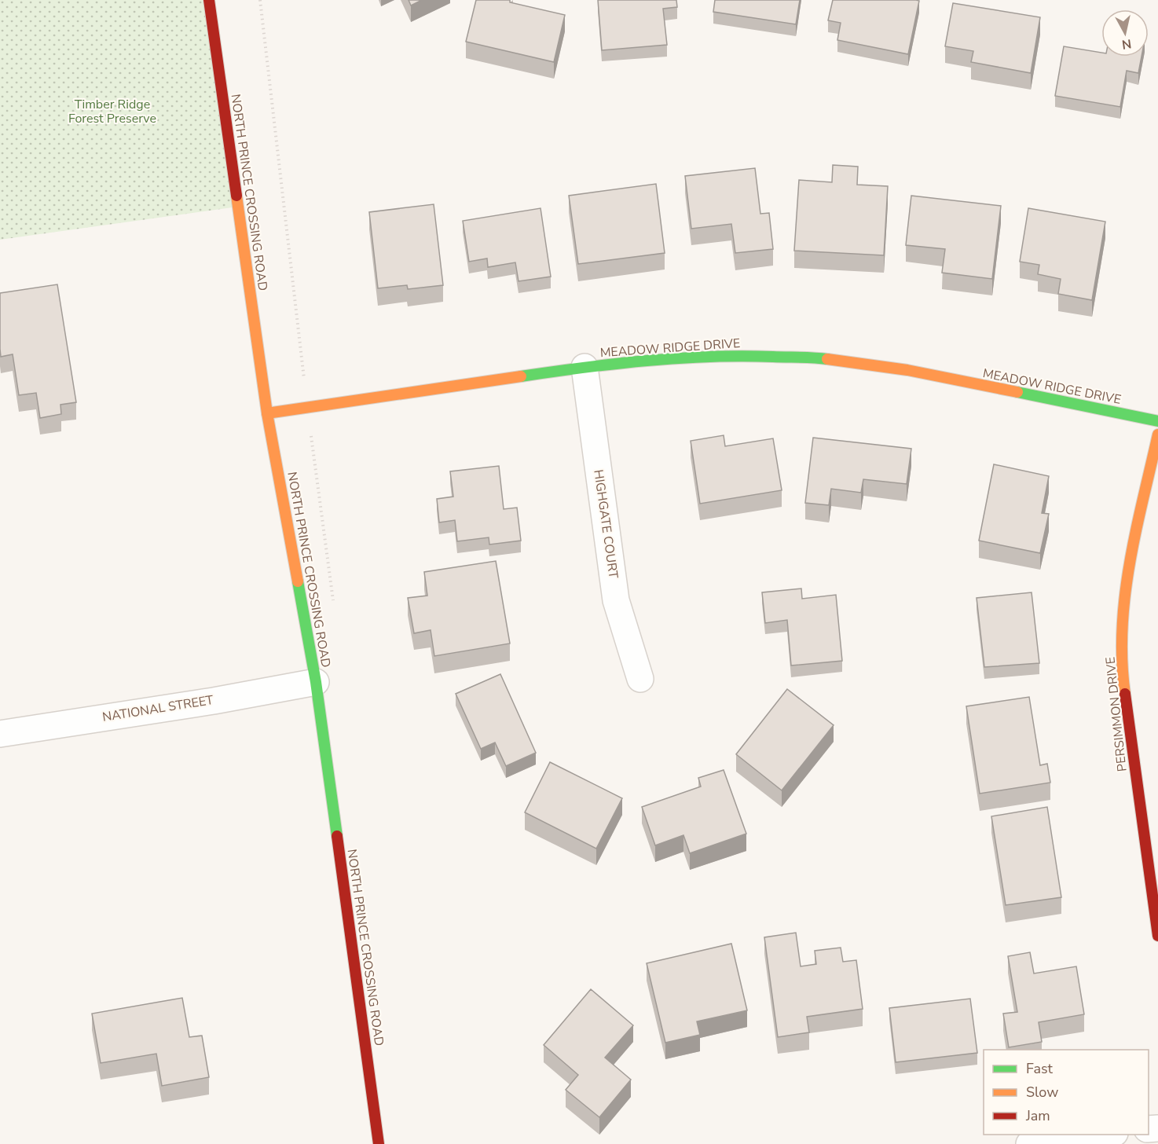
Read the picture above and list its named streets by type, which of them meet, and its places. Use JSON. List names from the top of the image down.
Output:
{
  "streets": {
    "street": [
      "NORTH PRINCE CROSSING ROAD",
      "MEADOW RIDGE DRIVE",
      "HIGHGATE COURT",
      "NATIONAL STREET",
      "PERSIMMON DRIVE"
    ]
  },
  "crossings": [
    ["NORTH PRINCE CROSSING ROAD", "MEADOW RIDGE DRIVE"],
    ["NORTH PRINCE CROSSING ROAD", "NATIONAL STREET"],
    ["MEADOW RIDGE DRIVE", "HIGHGATE COURT"]
  ],
  "parks": ["Timber Ridge Forest Preserve"],
  "legend": ["Fast", "Slow", "Jam"],
  "north": "bottom"
}
